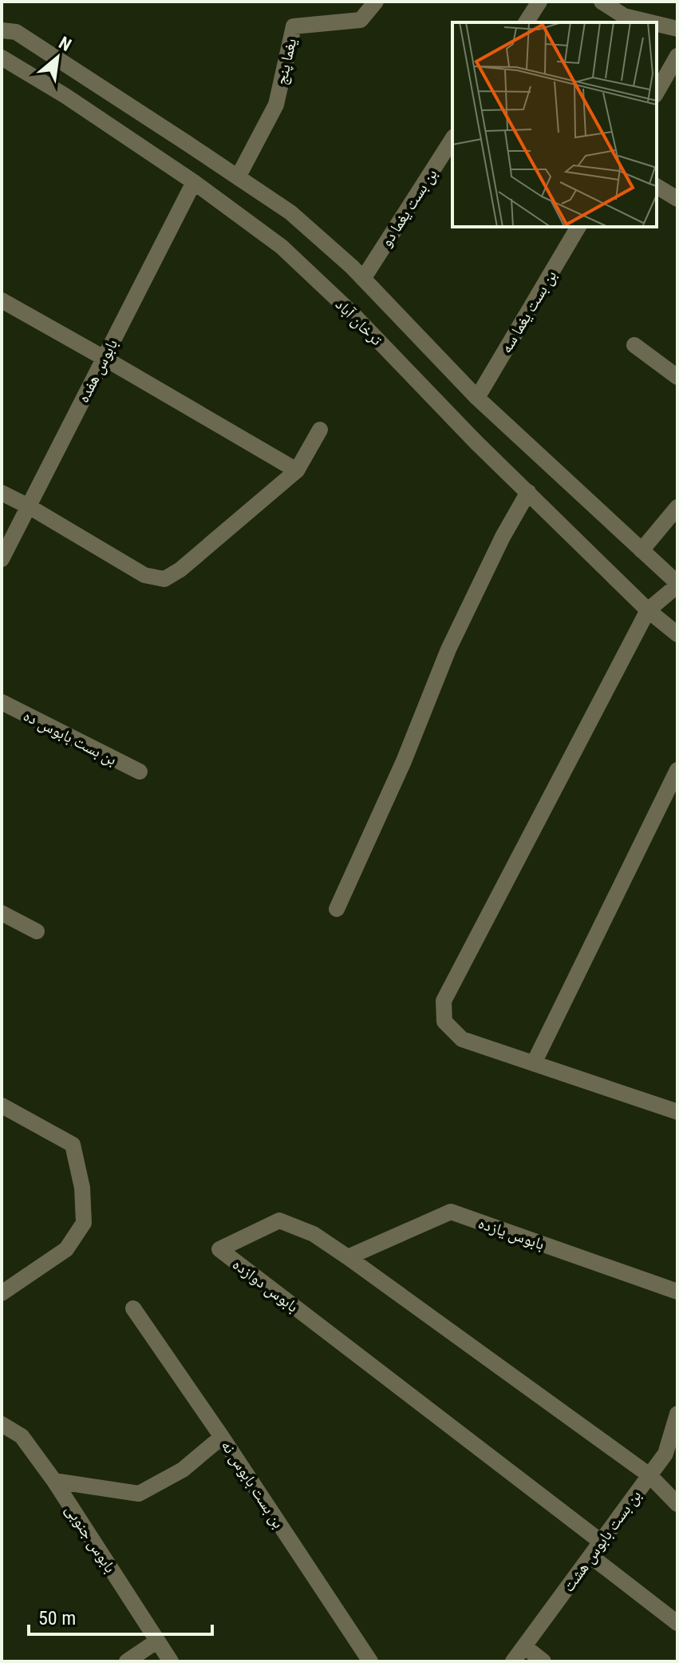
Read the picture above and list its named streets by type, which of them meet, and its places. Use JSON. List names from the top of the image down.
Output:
{
  "streets": {
    "street": [
      "یغما پنج",
      "بن بست یغما دو",
      "بن بست یغما سه",
      "ترخان آباد",
      "بابوس هفده",
      "بن بست بابوس ده",
      "بابوس یازده",
      "بابوس دوازده",
      "بن بست بابوس نه",
      "بابوس جنوبی",
      "بن بست بابوس هشت"
    ]
  },
  "crossings": [
    ["یغما پنج", "ترخان آباد"],
    ["بن بست یغما دو", "ترخان آباد"],
    ["بن بست یغما سه", "ترخان آباد"],
    ["ترخان آباد", "بابوس هفده"],
    ["بابوس یازده", "بابوس دوازده"],
    ["بابوس دوازده", "بن بست بابوس هشت"]
  ],
  "scale_bar": "50 m",
  "north": "top right"
}
